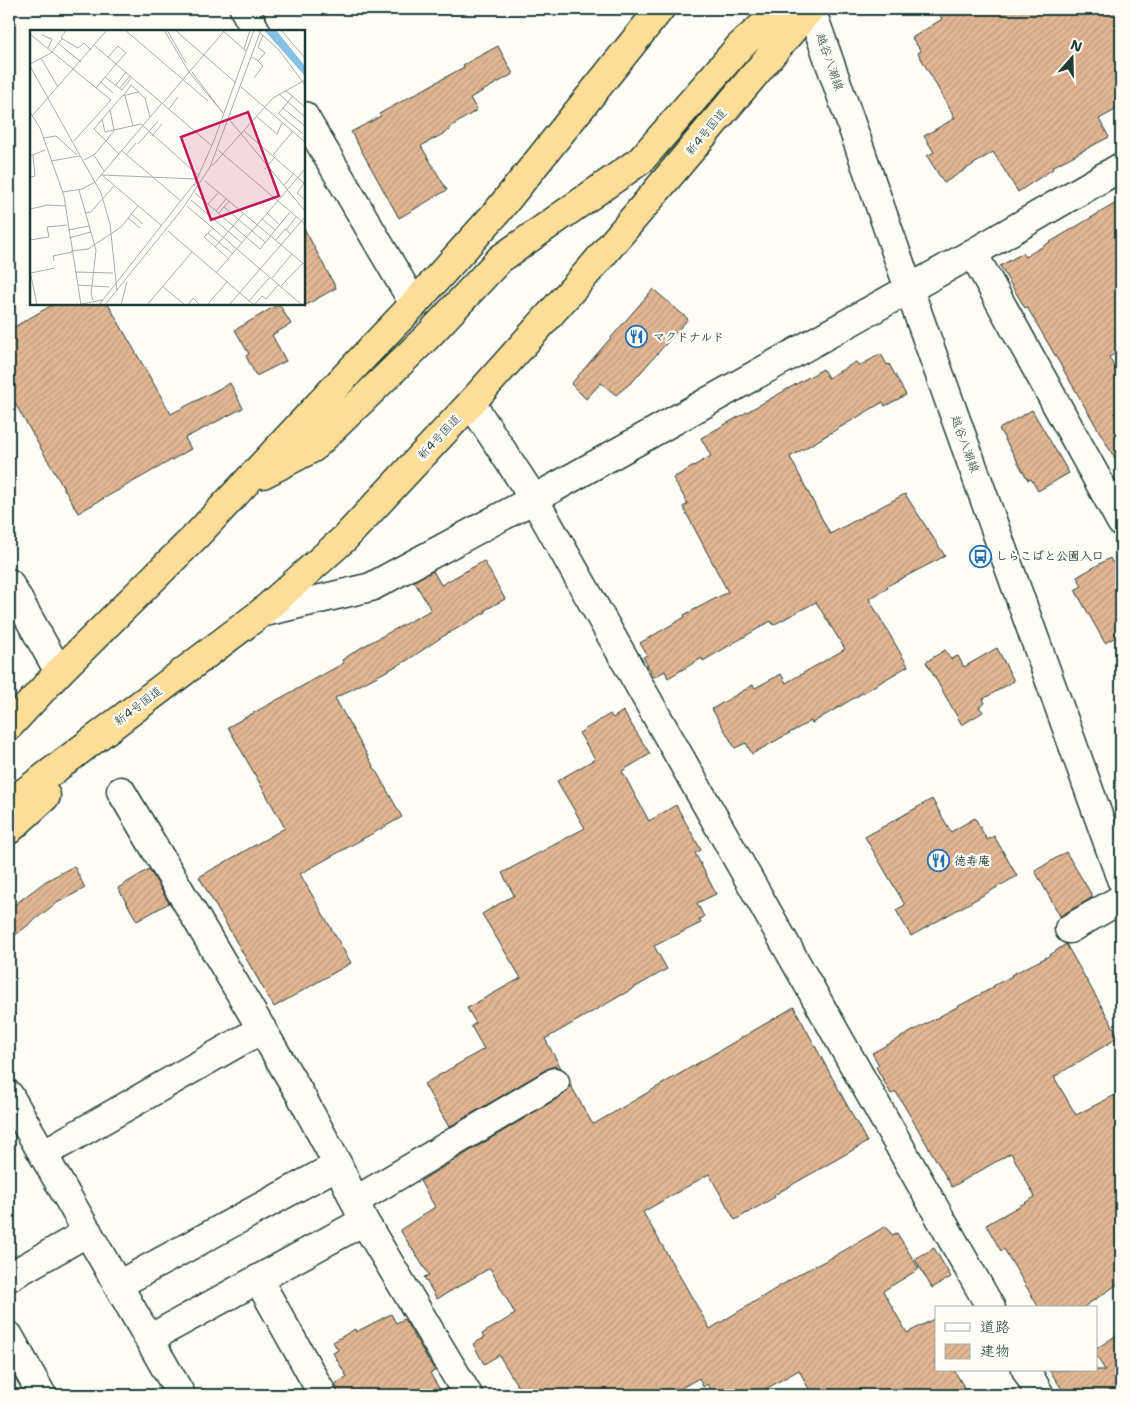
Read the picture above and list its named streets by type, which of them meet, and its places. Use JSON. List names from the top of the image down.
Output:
{
  "streets": {
    "highway": ["新4号国道"],
    "street": ["越谷八潮線"]
  },
  "crossings": [
    ["越谷八潮線", "新4号国道"]
  ],
  "places": {
    "restaurant": ["マクドナルド", "徳寿庵"],
    "bus stop": ["しらこばと公園入口"]
  },
  "legend": ["道路", "建物"],
  "north": "top"
}
